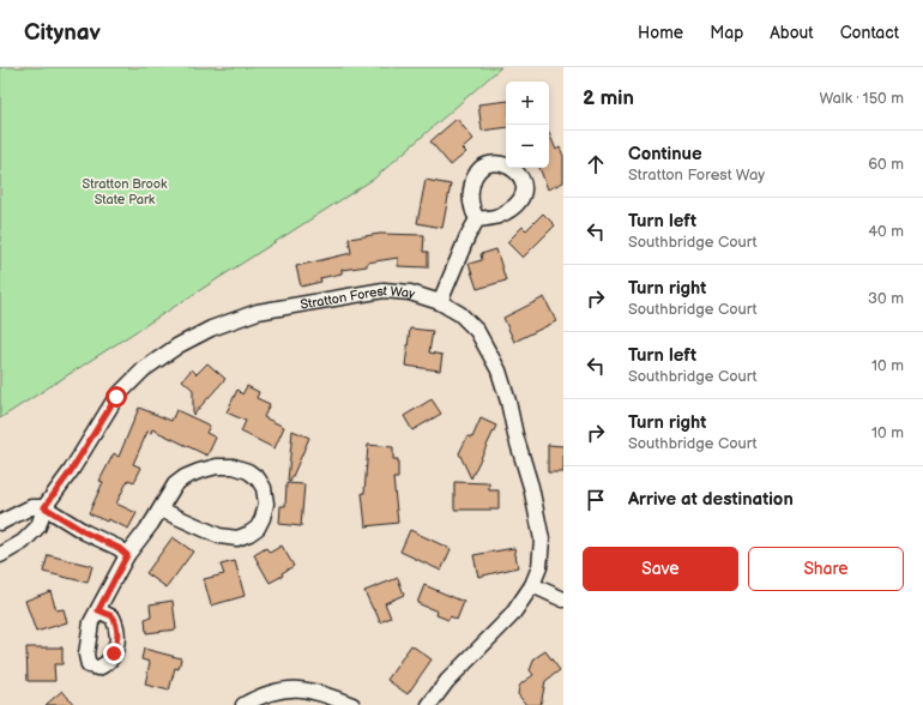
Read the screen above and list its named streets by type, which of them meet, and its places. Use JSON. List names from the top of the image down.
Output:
{
  "streets": {
    "street": ["Stratton Forest Way"]
  },
  "parks": ["Stratton Brook State Park"],
  "page": {
    "header": "Citynav",
    "nav": [
      "Home",
      "Map",
      "About",
      "Contact"
    ],
    "heading": ["2 min", "Walk · 150 m"],
    "map_buttons": ["+", "−"],
    "list": [
      ["Continue", "Stratton Forest Way", "60 m"],
      ["Turn left", "Southbridge Court", "40 m"],
      ["Turn right", "Southbridge Court", "30 m"],
      ["Turn left", "Southbridge Court", "10 m"],
      ["Turn right", "Southbridge Court", "10 m"],
      "Arrive at destination"
    ],
    "buttons": ["Save", "Share"]
  }
}
